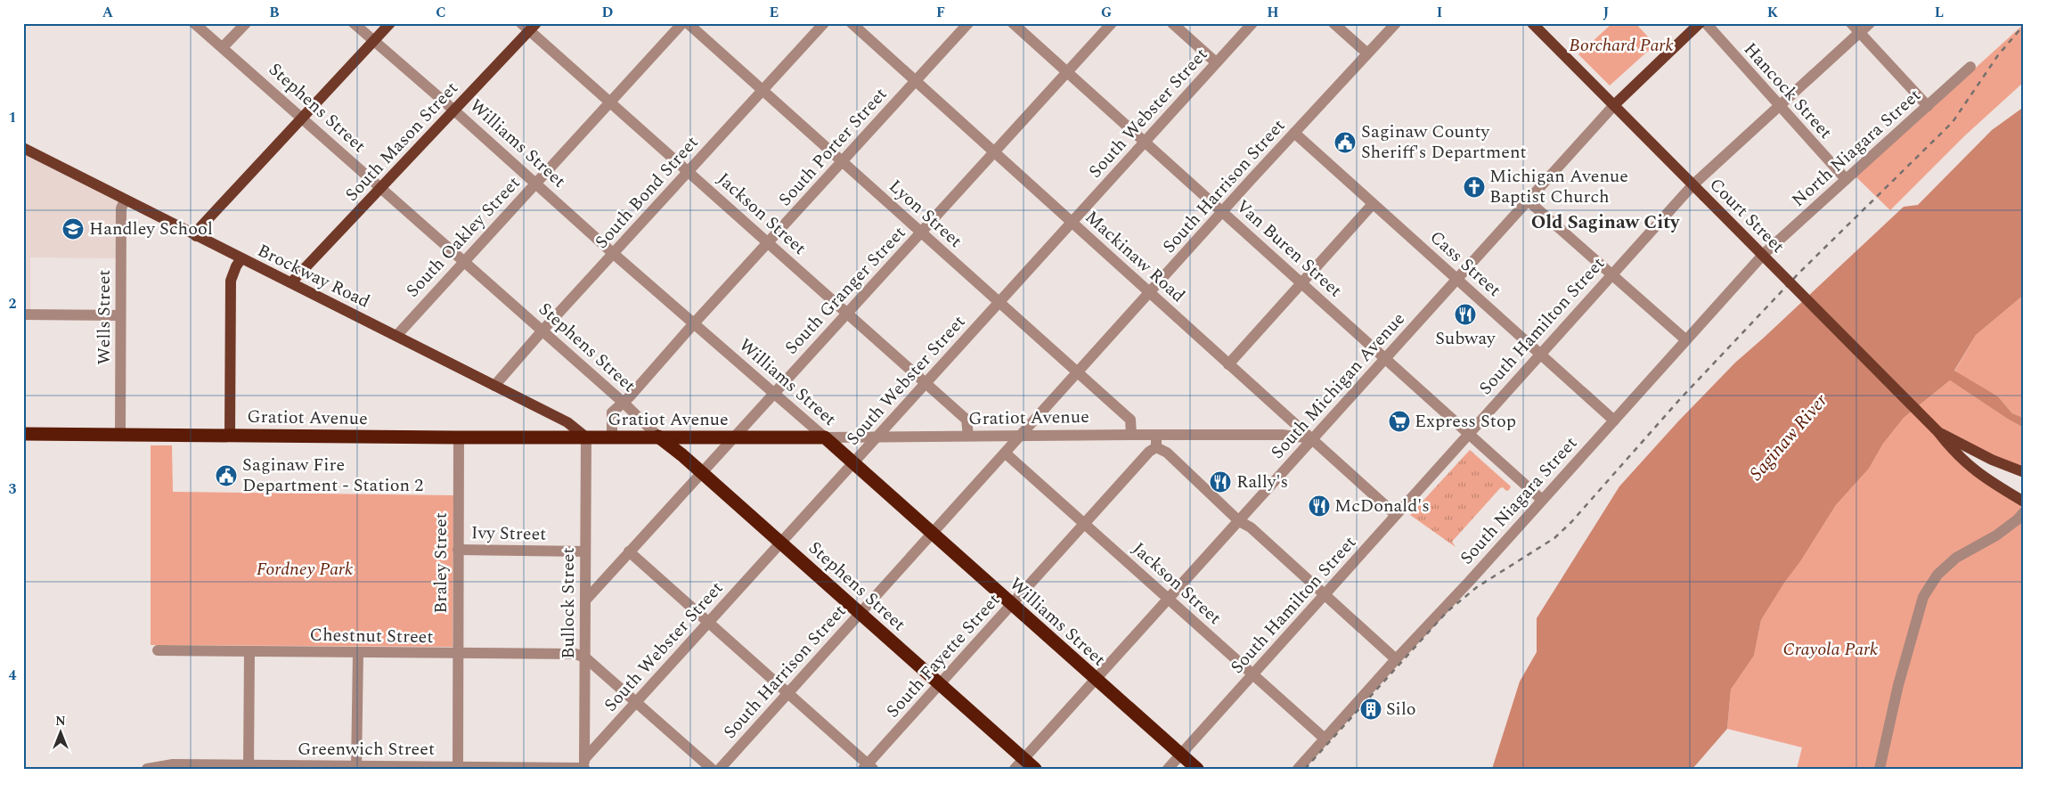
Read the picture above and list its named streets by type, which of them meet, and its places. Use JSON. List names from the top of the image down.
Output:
{
  "streets": {
    "highway": ["Stephens Street", "Williams Street", "Gratiot Avenue"],
    "main road": ["South Mason Street", "Court Street", "Brockway Road"],
    "street": [
      "Hancock Street",
      "South Webster Street",
      "South Porter Street",
      "North Niagara Street",
      "South Harrison Street",
      "South Bond Street",
      "Jackson Street",
      "Lyon Street",
      "South Oakley Street",
      "Van Buren Street",
      "Mackinaw Road",
      "Cass Street",
      "South Granger Street",
      "Wells Street",
      "South Hamilton Street",
      "South Michigan Avenue",
      "South Niagara Street",
      "Ivy Street",
      "Braley Street",
      "Bullock Street",
      "Chestnut Street",
      "South Fayette Street",
      "Greenwich Street"
    ]
  },
  "crossings": [
    ["Hancock Street", "North Niagara Street"],
    ["Hancock Street", "South Hamilton Street"],
    ["Stephens Street", "South Webster Street"],
    ["Stephens Street", "South Mason Street"],
    ["Stephens Street", "South Porter Street"],
    ["Stephens Street", "South Harrison Street"],
    ["Stephens Street", "South Bond Street"],
    ["Stephens Street", "South Oakley Street"],
    ["Stephens Street", "South Granger Street"],
    ["Stephens Street", "South Michigan Avenue"],
    ["Stephens Street", "Gratiot Avenue"],
    ["Stephens Street", "South Fayette Street"],
    ["South Webster Street", "Williams Street"],
    ["South Webster Street", "Jackson Street"],
    ["South Webster Street", "Lyon Street"],
    ["South Webster Street", "Van Buren Street"],
    ["South Webster Street", "Mackinaw Road"],
    ["South Webster Street", "Gratiot Avenue"],
    ["South Webster Street", "Bullock Street"],
    ["South Webster Street", "Greenwich Street"],
    ["South Mason Street", "Williams Street"],
    ["South Mason Street", "Jackson Street"],
    ["South Mason Street", "Brockway Road"],
    ["Williams Street", "South Porter Street"],
    ["Williams Street", "South Harrison Street"],
    ["Williams Street", "South Bond Street"],
    ["Williams Street", "South Oakley Street"],
    ["Williams Street", "South Granger Street"],
    ["Williams Street", "South Hamilton Street"],
    ["Williams Street", "South Michigan Avenue"],
    ["Williams Street", "Gratiot Avenue"],
    ["Williams Street", "South Fayette Street"],
    ["South Porter Street", "Jackson Street"],
    ["South Porter Street", "Lyon Street"],
    ["South Porter Street", "Mackinaw Road"],
    ["South Porter Street", "Gratiot Avenue"],
    ["North Niagara Street", "South Niagara Street"],
    ["South Harrison Street", "Jackson Street"],
    ["South Harrison Street", "Lyon Street"],
    ["South Harrison Street", "Van Buren Street"],
    ["South Harrison Street", "Mackinaw Road"],
    ["South Harrison Street", "Cass Street"],
    ["South Harrison Street", "Gratiot Avenue"],
    ["South Bond Street", "Jackson Street"],
    ["South Bond Street", "Lyon Street"],
    ["South Bond Street", "Brockway Road"],
    ["Jackson Street", "South Oakley Street"],
    ["Jackson Street", "South Granger Street"],
    ["Jackson Street", "South Hamilton Street"],
    ["Jackson Street", "South Michigan Avenue"],
    ["Jackson Street", "Gratiot Avenue"],
    ["Jackson Street", "South Niagara Street"],
    ["Jackson Street", "South Fayette Street"],
    ["Lyon Street", "South Granger Street"],
    ["Lyon Street", "Gratiot Avenue"],
    ["Court Street", "South Hamilton Street"],
    ["Court Street", "South Michigan Avenue"],
    ["South Oakley Street", "Brockway Road"],
    ["Van Buren Street", "South Granger Street"],
    ["Van Buren Street", "South Hamilton Street"],
    ["Van Buren Street", "South Michigan Avenue"],
    ["Van Buren Street", "South Niagara Street"],
    ["Mackinaw Road", "South Granger Street"],
    ["Mackinaw Road", "South Hamilton Street"],
    ["Mackinaw Road", "South Michigan Avenue"],
    ["Mackinaw Road", "Gratiot Avenue"],
    ["Cass Street", "South Hamilton Street"],
    ["Cass Street", "South Michigan Avenue"],
    ["Cass Street", "South Niagara Street"],
    ["Brockway Road", "Wells Street"],
    ["Brockway Road", "Gratiot Avenue"],
    ["Brockway Road", "Bullock Street"],
    ["South Granger Street", "Gratiot Avenue"],
    ["South Granger Street", "Bullock Street"],
    ["Wells Street", "Gratiot Avenue"],
    ["South Michigan Avenue", "Gratiot Avenue"],
    ["Gratiot Avenue", "Braley Street"],
    ["Gratiot Avenue", "Bullock Street"],
    ["Ivy Street", "Braley Street"],
    ["Ivy Street", "Bullock Street"],
    ["Braley Street", "Chestnut Street"],
    ["Braley Street", "Greenwich Street"],
    ["Bullock Street", "Chestnut Street"],
    ["Bullock Street", "Greenwich Street"]
  ],
  "districts": ["Old Saginaw City"],
  "water": ["Saginaw River"],
  "parks": ["Borchard Park", "Fordney Park", "Crayola Park"],
  "places": {
    "public building": ["Saginaw County Sheriff's Department", "Saginaw Fire Department - Station 2"],
    "church": ["Michigan Avenue Baptist Church"],
    "school or university": ["Handley School"],
    "restaurant": ["Subway", "Rally's", "McDonald's"],
    "supermarket": ["Express Stop"],
    "building": ["Silo"]
  },
  "north": "top",
  "grid": {
    "columns": [
      "A",
      "B",
      "C",
      "D",
      "E",
      "F",
      "G",
      "H",
      "I",
      "J",
      "K",
      "L"
    ],
    "rows": [
      "1",
      "2",
      "3",
      "4"
    ]
  }
}
